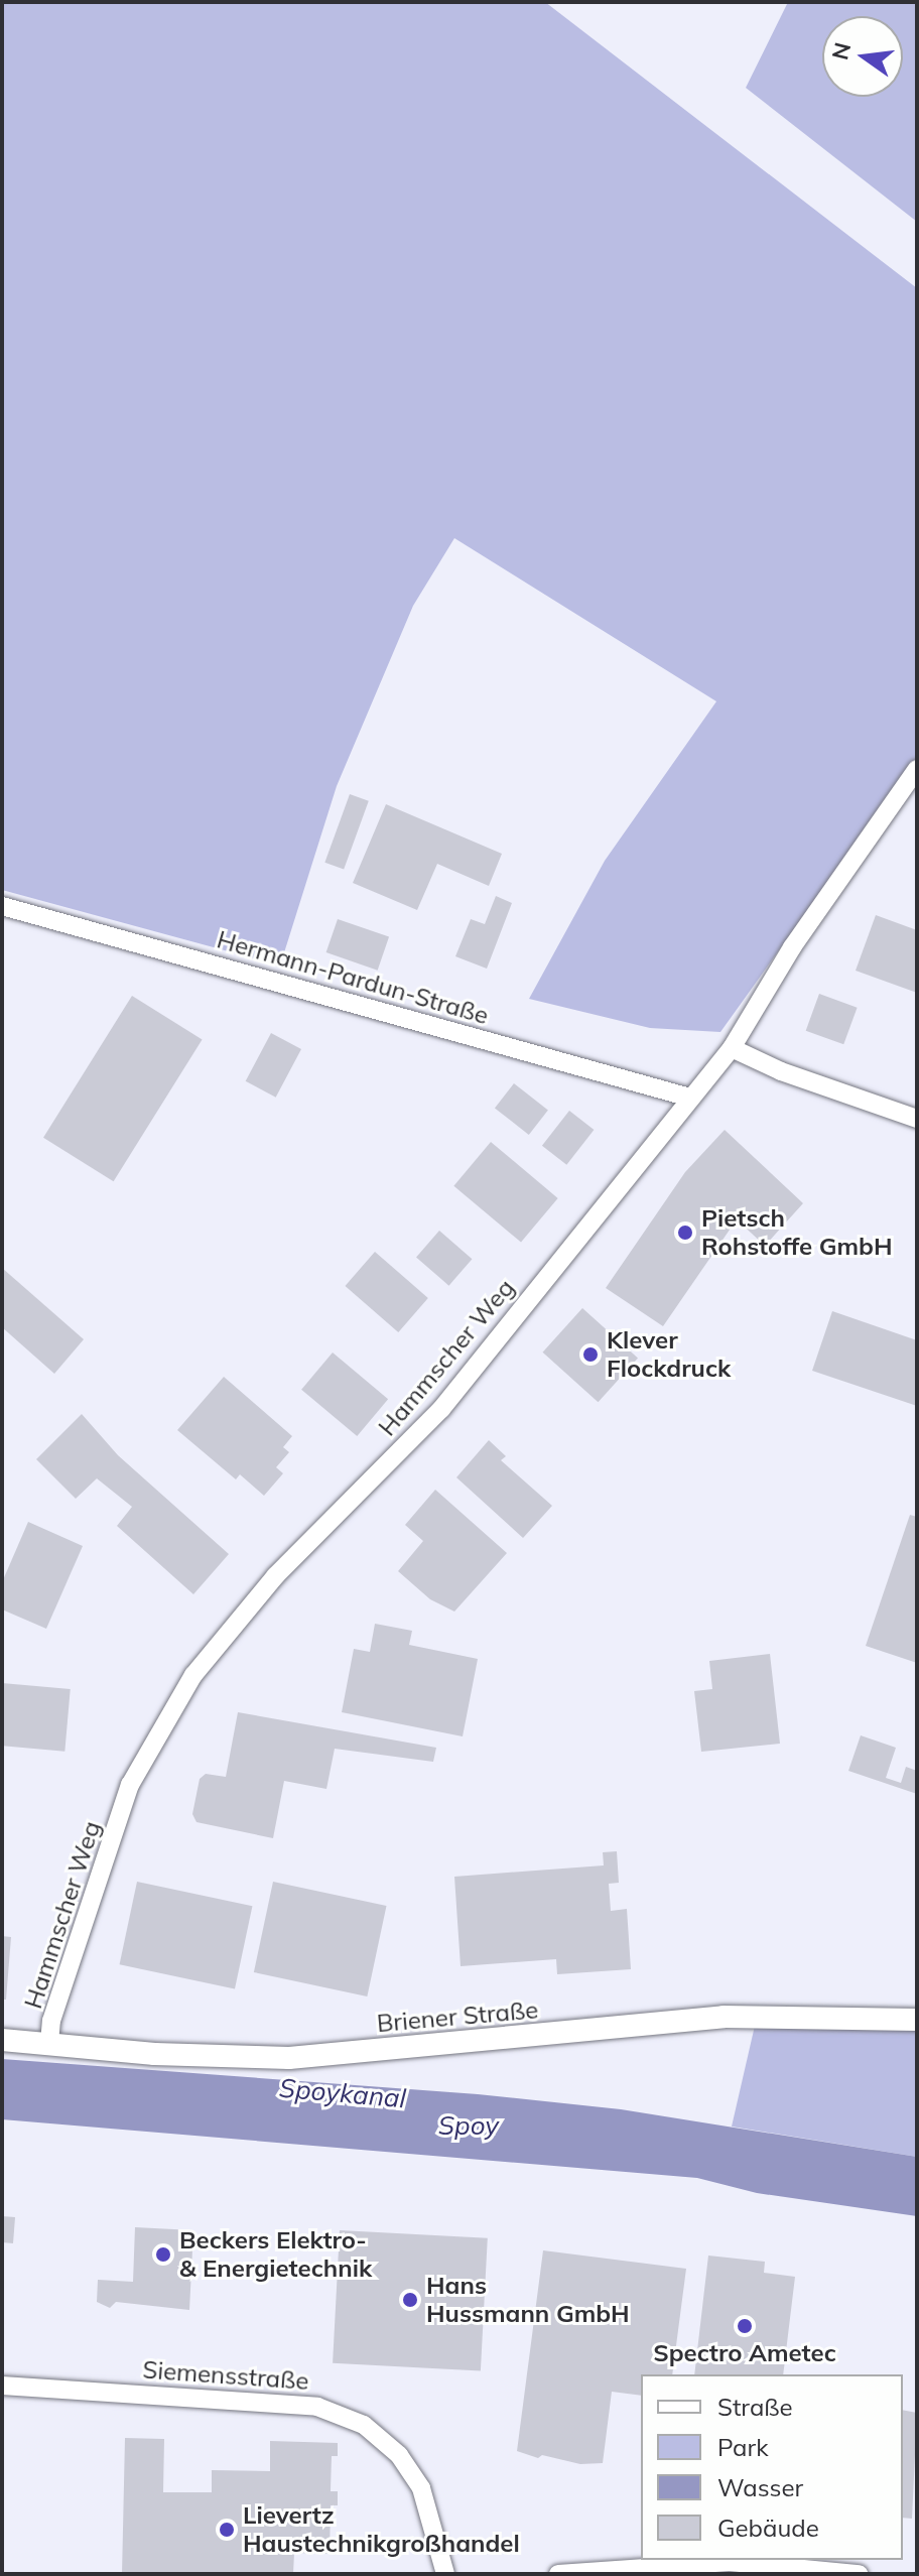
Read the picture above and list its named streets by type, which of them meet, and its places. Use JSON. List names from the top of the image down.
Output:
{
  "streets": {
    "street": [
      "Hermann-Pardun-Straße",
      "Hammscher Weg",
      "Briener Straße",
      "Siemensstraße"
    ]
  },
  "crossings": [
    ["Hermann-Pardun-Straße", "Hammscher Weg"],
    ["Hammscher Weg", "Briener Straße"]
  ],
  "water": ["Spoykanal", "Spoy"],
  "places": [
    "Pietsch Rohstoffe GmbH",
    "Klever Flockdruck",
    "Beckers Elektro- & Energietechnik",
    "Hans Hussmann GmbH",
    "Spectro Ametec",
    "Lievertz Haustechnikgroßhandel"
  ],
  "legend": [
    "Straße",
    "Park",
    "Wasser",
    "Gebäude"
  ],
  "north": "left"
}
